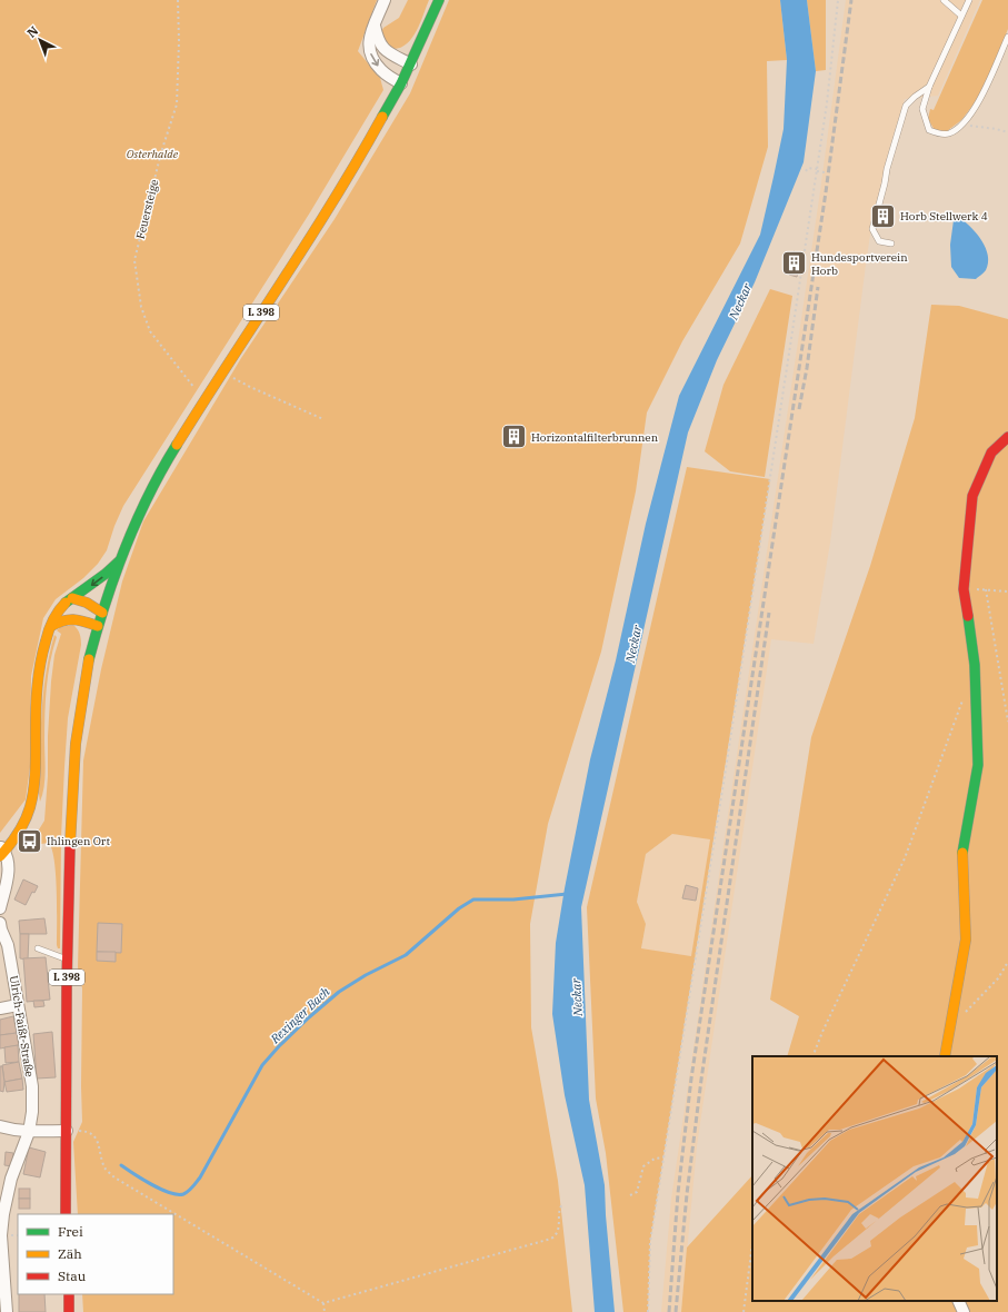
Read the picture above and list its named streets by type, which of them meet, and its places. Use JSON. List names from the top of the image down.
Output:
{
  "streets": {
    "main road": ["L 398"],
    "street": ["Ulrich-Faißt-Straße"],
    "path": ["Feuersteige"]
  },
  "crossings": [
    ["Feuersteige", "L 398"]
  ],
  "water": ["Neckar", "Rexinger Bach"],
  "parks": ["Osterhalde"],
  "places": {
    "building": ["Horb Stellwerk 4", "Hundesportverein Horb", "Horizontalfilterbrunnen"],
    "bus stop": ["Ihlingen Ort"]
  },
  "legend": ["Frei", "Zäh", "Stau"],
  "north": "top left"
}
